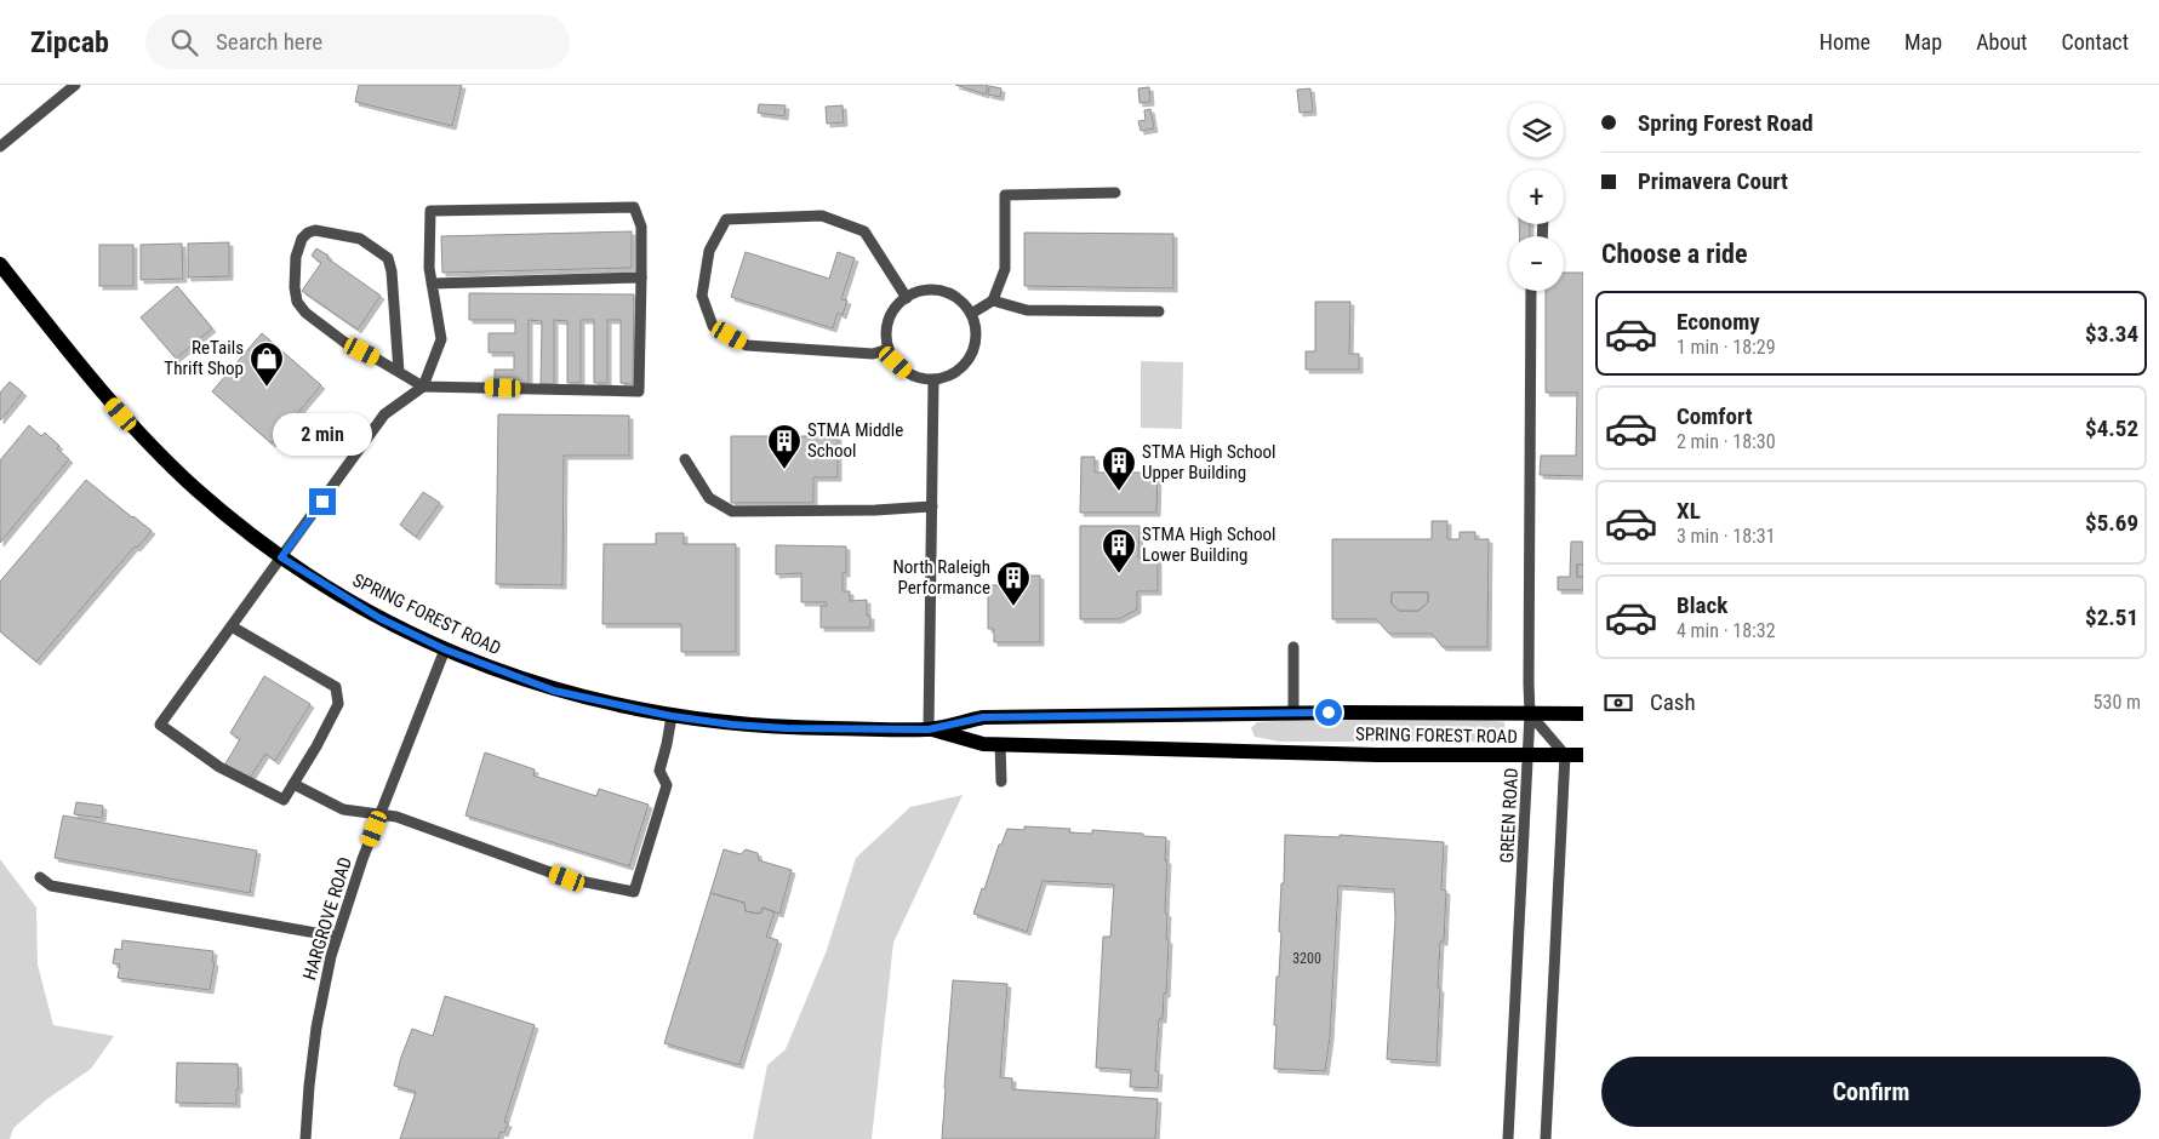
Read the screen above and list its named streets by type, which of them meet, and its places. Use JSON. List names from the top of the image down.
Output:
{
  "streets": {
    "main road": ["SPRING FOREST ROAD"],
    "street": ["GREEN ROAD", "HARGROVE ROAD"]
  },
  "crossings": [
    ["SPRING FOREST ROAD", "GREEN ROAD"],
    ["SPRING FOREST ROAD", "HARGROVE ROAD"]
  ],
  "places": {
    "shop": ["ReTails Thrift Shop"],
    "building": [
      "STMA Middle School",
      "STMA High School Upper Building",
      "STMA High School Lower Building",
      "North Raleigh Performance"
    ]
  },
  "house_numbers": ["3200"],
  "page": {
    "header": "Zipcab",
    "search": "Search here",
    "nav": [
      "Home",
      "Map",
      "About",
      "Contact"
    ],
    "banner": ["Spring Forest Road", "Primavera Court"],
    "map_buttons": ["+", "−"],
    "heading": "Choose a ride",
    "list": [
      {
        "name": "Economy",
        "note": "1 min · 18:29",
        "value": "$3.34"
      },
      {
        "name": "Comfort",
        "note": "2 min · 18:30",
        "value": "$4.52"
      },
      {
        "name": "XL",
        "note": "3 min · 18:31",
        "value": "$5.69"
      },
      {
        "name": "Black",
        "note": "4 min · 18:32",
        "value": "$2.51"
      }
    ],
    "bubble": "2 min",
    "pay": ["Cash", "530 m"],
    "buttons": "Confirm"
  }
}
